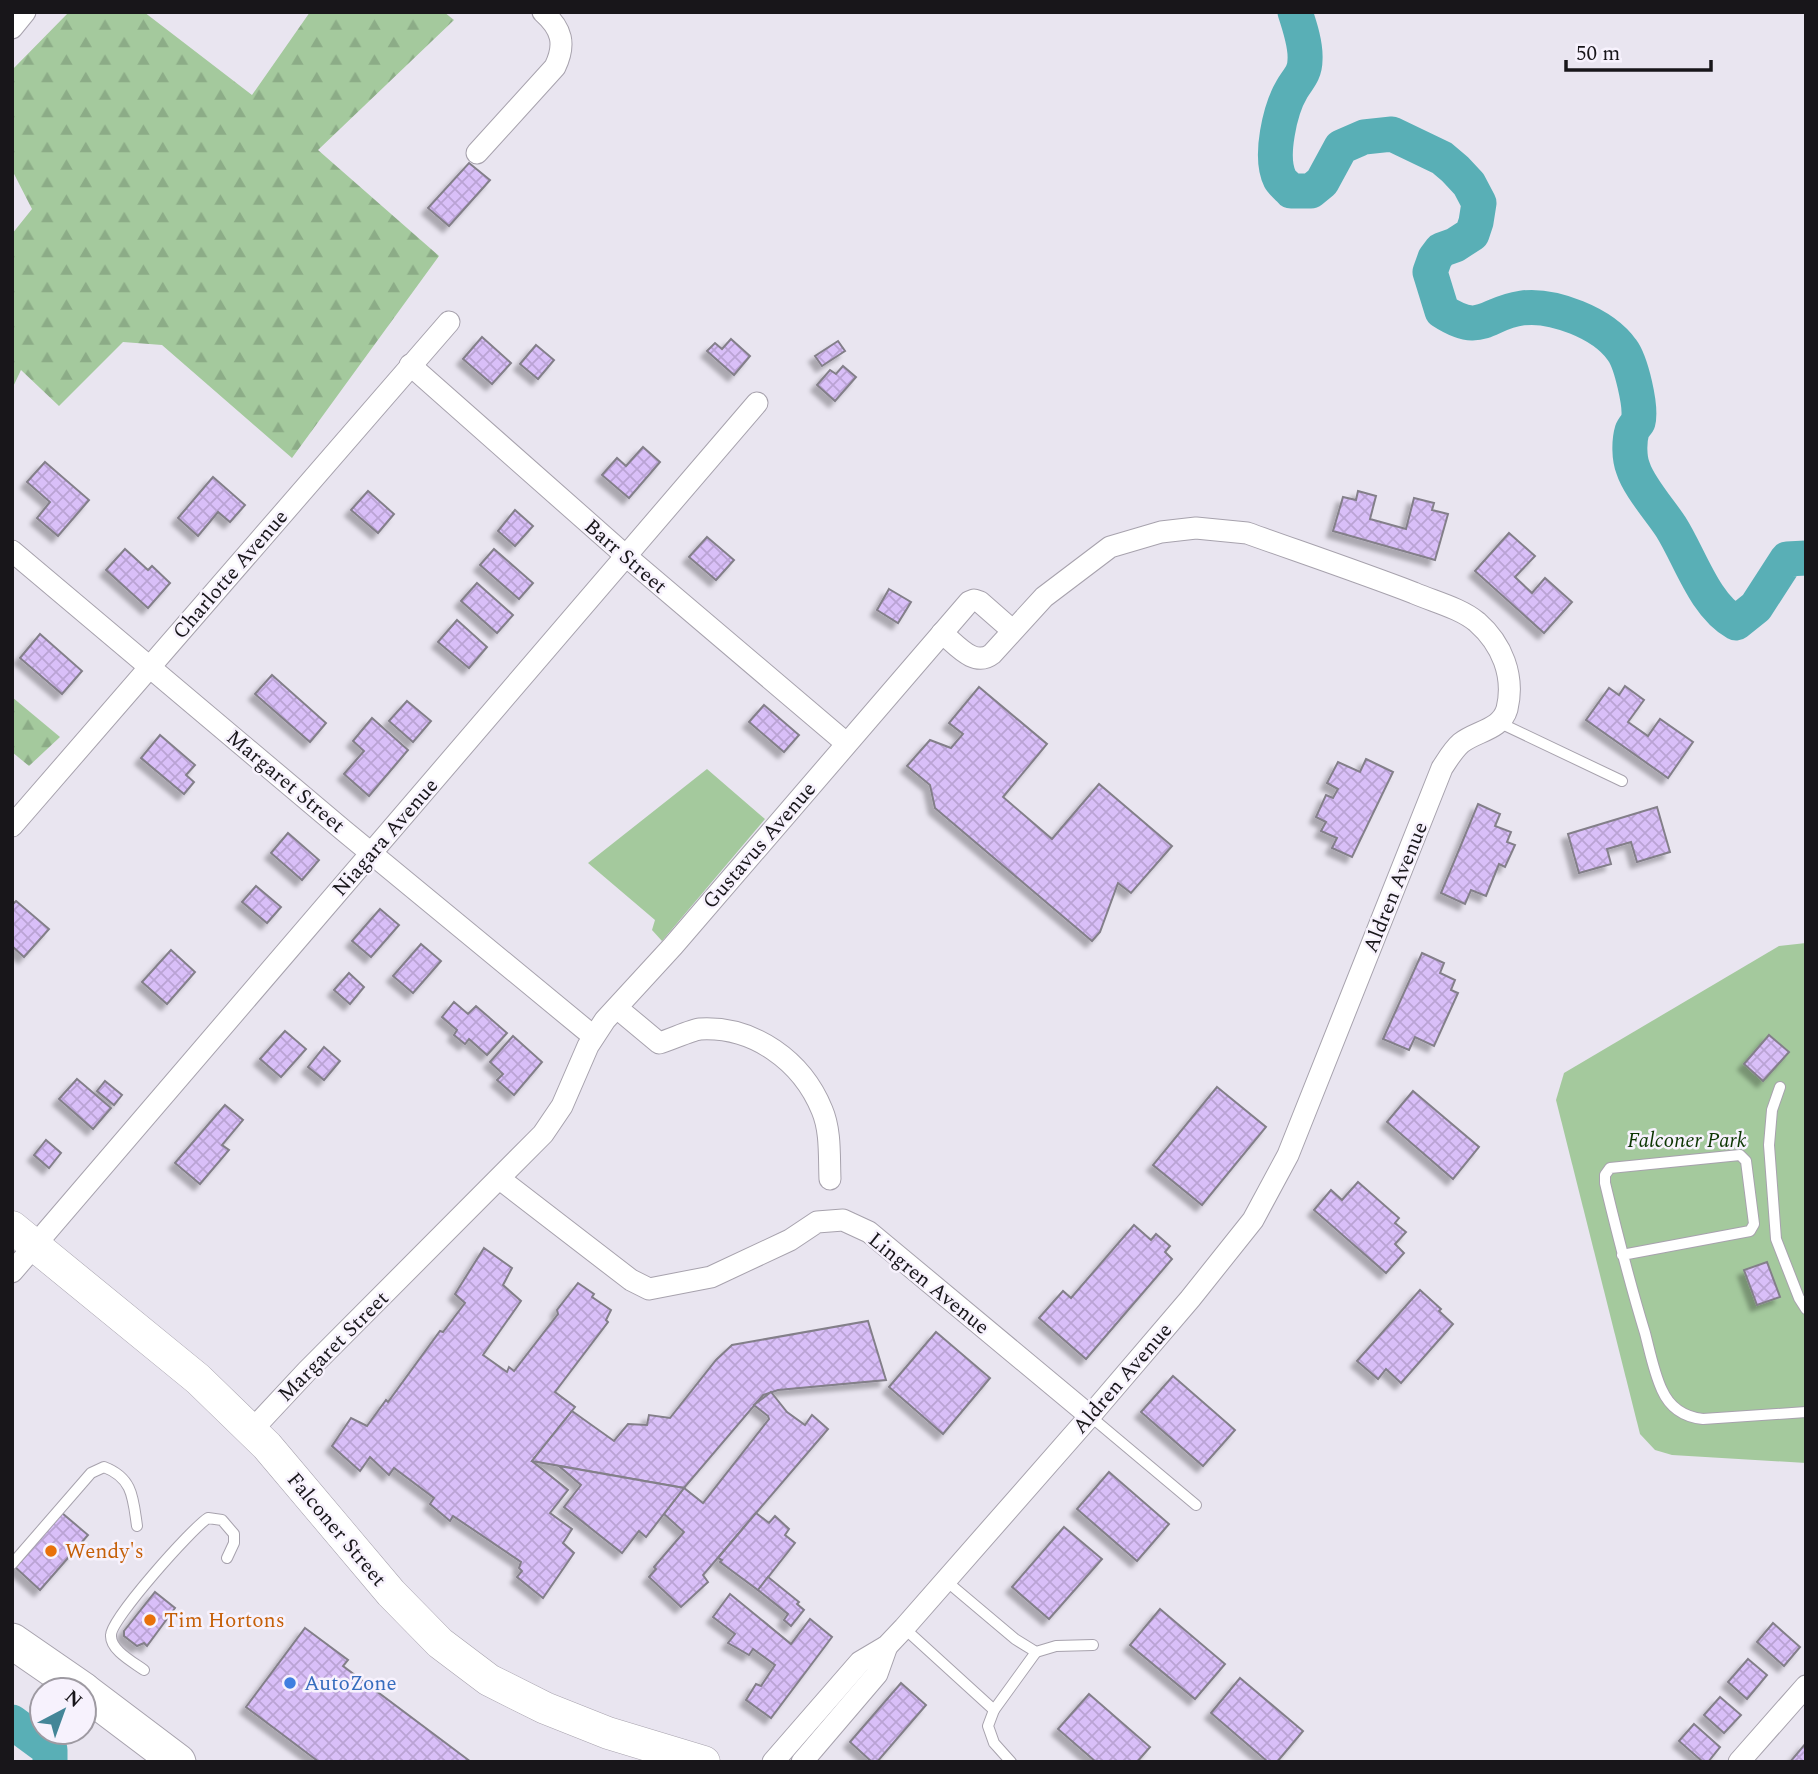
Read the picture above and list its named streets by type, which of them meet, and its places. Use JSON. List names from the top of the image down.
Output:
{
  "streets": {
    "street": [
      "Barr Street",
      "Charlotte Avenue",
      "Margaret Street",
      "Niagara Avenue",
      "Gustavus Avenue",
      "Aldren Avenue",
      "Lingren Avenue",
      "Falconer Street"
    ]
  },
  "crossings": [
    ["Barr Street", "Charlotte Avenue"],
    ["Barr Street", "Niagara Avenue"],
    ["Barr Street", "Gustavus Avenue"],
    ["Charlotte Avenue", "Margaret Street"],
    ["Margaret Street", "Niagara Avenue"],
    ["Margaret Street", "Gustavus Avenue"],
    ["Margaret Street", "Lingren Avenue"],
    ["Margaret Street", "Falconer Street"],
    ["Niagara Avenue", "Falconer Street"],
    ["Aldren Avenue", "Lingren Avenue"]
  ],
  "parks": ["Falconer Park"],
  "places": ["Wendy's", "Tim Hortons", "AutoZone"],
  "scale_bar": "50 m",
  "north": "top right"
}
